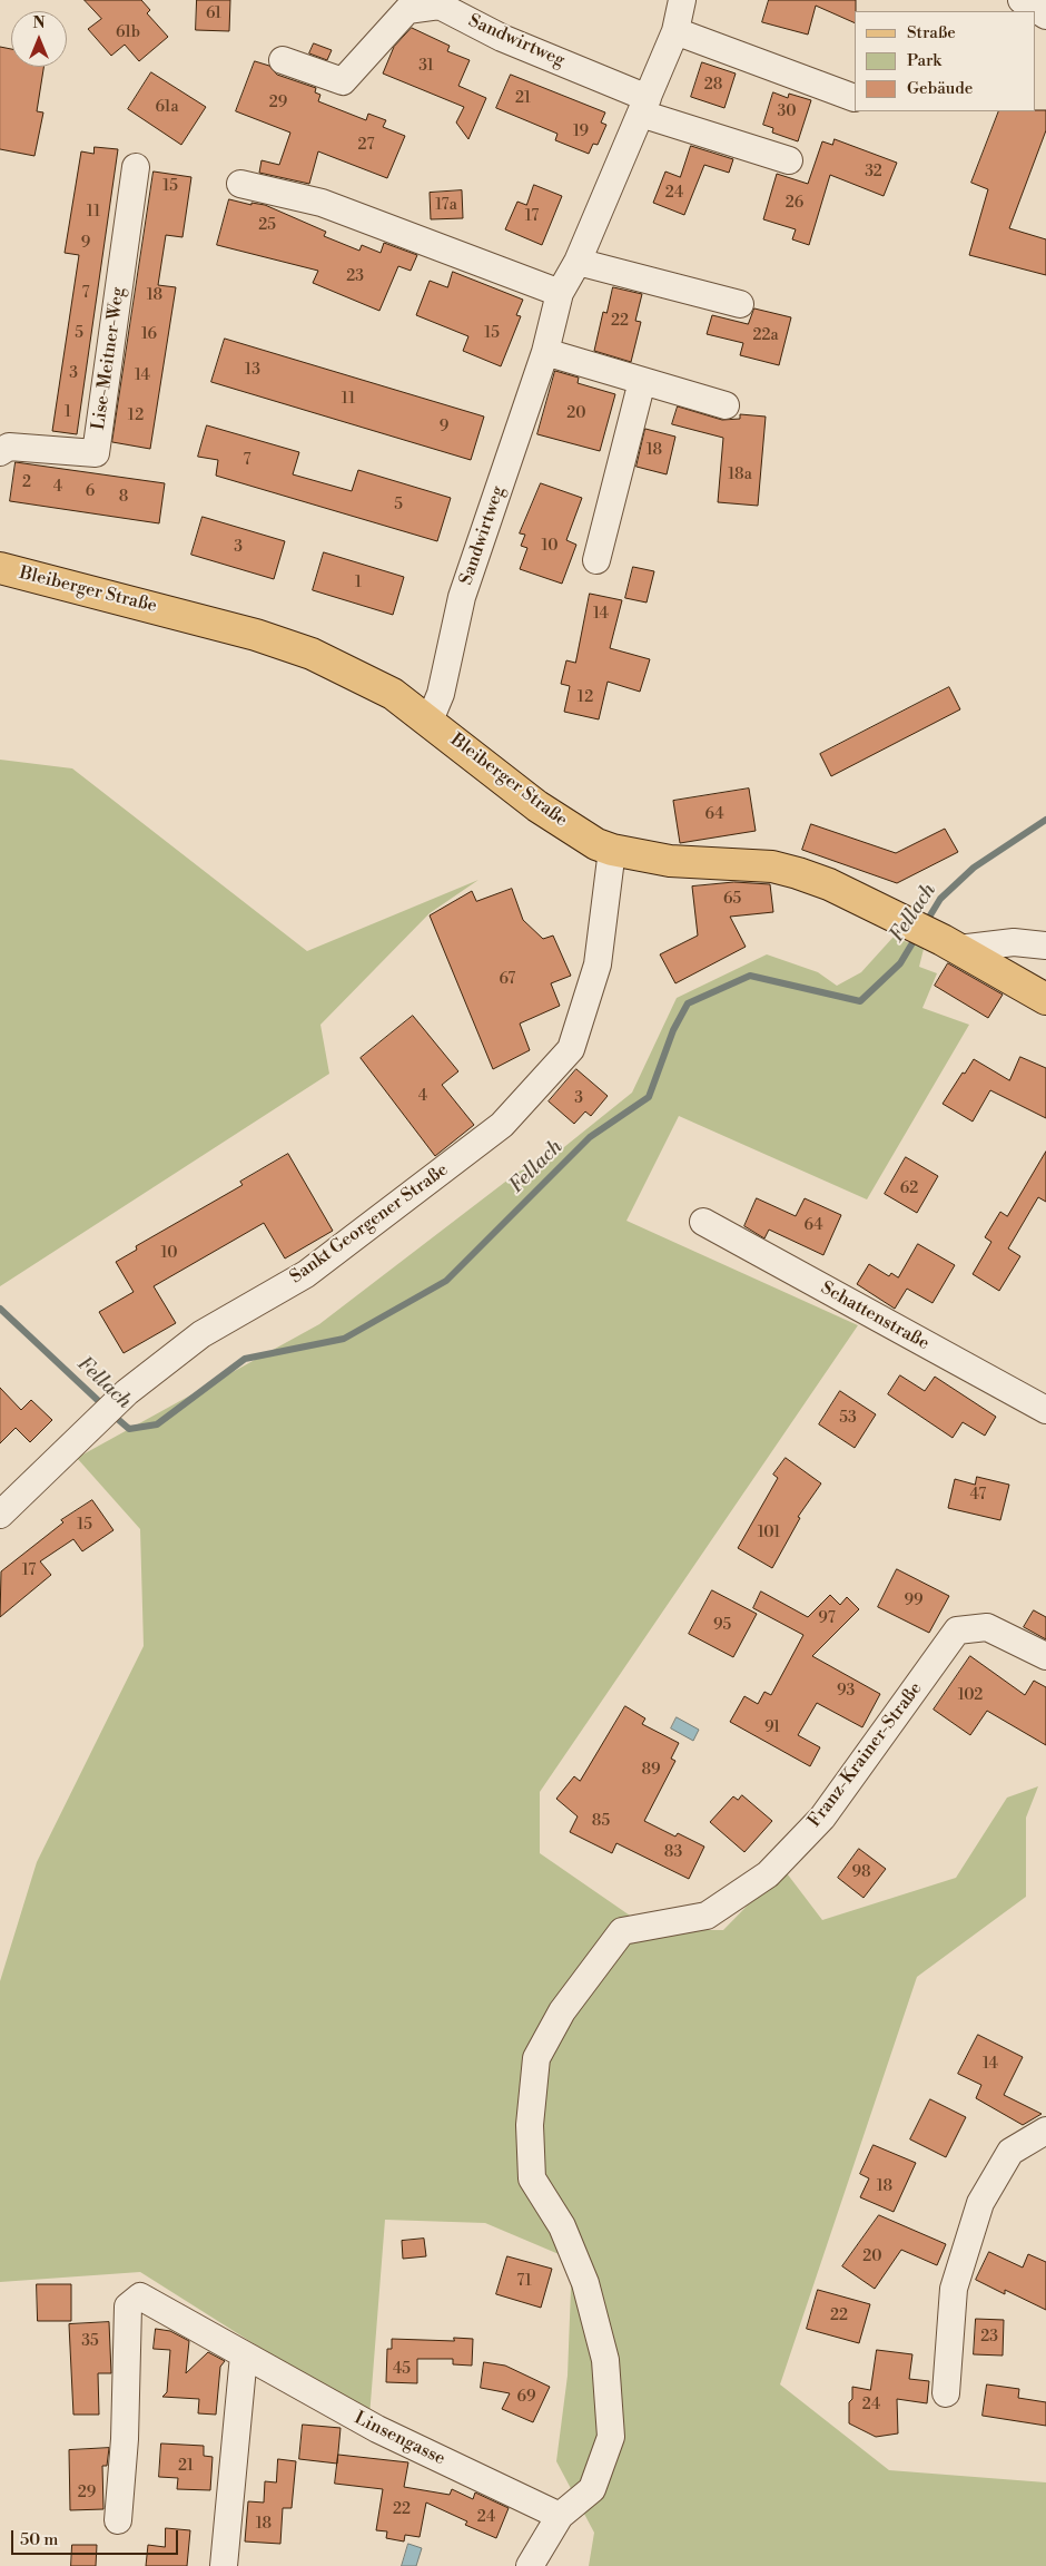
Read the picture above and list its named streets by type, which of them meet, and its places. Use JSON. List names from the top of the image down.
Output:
{
  "streets": {
    "main road": ["Bleiberger Straße"],
    "street": [
      "Sandwirtweg",
      "Lise-Meitner-Weg",
      "Sankt Georgener Straße",
      "Schattenstraße",
      "Franz-Krainer-Straße",
      "Linsengasse"
    ]
  },
  "crossings": [
    ["Sandwirtweg", "Bleiberger Straße"],
    ["Bleiberger Straße", "Sankt Georgener Straße"],
    ["Franz-Krainer-Straße", "Linsengasse"]
  ],
  "water": ["Fellach"],
  "house_numbers": [
    "61",
    "61b",
    "31",
    "28",
    "21",
    "29",
    "61a",
    "30",
    "19",
    "27",
    "32",
    "15",
    "24",
    "26",
    "17a",
    "11",
    "17",
    "25",
    "9",
    "23",
    "7",
    "18",
    "22",
    "5",
    "15",
    "16",
    "22a",
    "13",
    "3",
    "14",
    "11",
    "1",
    "20",
    "12",
    "9",
    "18",
    "7",
    "18a",
    "2",
    "4",
    "6",
    "8",
    "5",
    "10",
    "3",
    "1",
    "14",
    "12",
    "64",
    "65",
    "67",
    "4",
    "3",
    "62",
    "64",
    "10",
    "53",
    "47",
    "15",
    "101",
    "17",
    "99",
    "97",
    "95",
    "93",
    "102",
    "91",
    "89",
    "85",
    "83",
    "98",
    "14",
    "18",
    "20",
    "71",
    "22",
    "23",
    "35",
    "45",
    "69",
    "24",
    "21",
    "29",
    "22",
    "24",
    "18"
  ],
  "legend": ["Straße", "Park", "Gebäude"],
  "scale_bar": "50 m",
  "north": "top"
}
